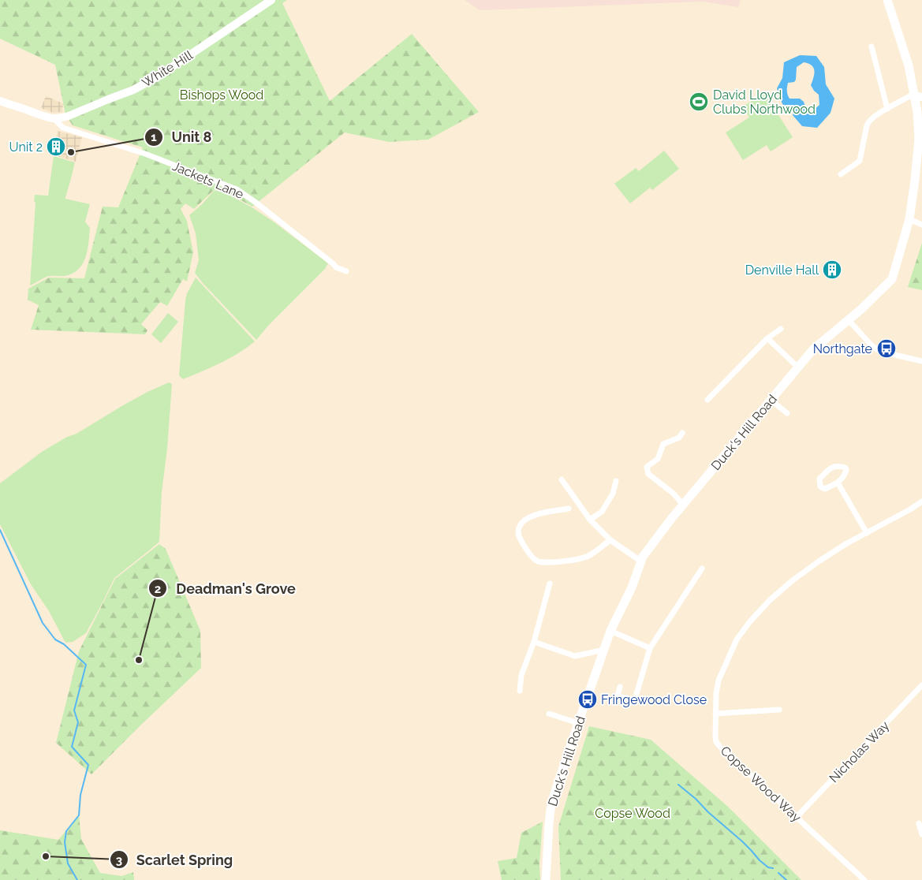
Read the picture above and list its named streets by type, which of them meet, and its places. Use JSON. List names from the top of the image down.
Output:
{
  "streets": {
    "main road": ["Duck's Hill Road"],
    "street": [
      "White Hill",
      "Jackets Lane",
      "Nicholas Way",
      "Copse Wood Way"
    ]
  },
  "crossings": [
    ["White Hill", "Jackets Lane"],
    ["Nicholas Way", "Copse Wood Way"]
  ],
  "parks": ["Bishops Wood", "Copse Wood"],
  "places": {
    "sports": ["David Lloyd Clubs Northwood"],
    "building": ["Unit 2", "Denville Hall"],
    "other": ["Unit 8", "Deadman's Grove", "Scarlet Spring"],
    "bus stop": ["Northgate", "Fringewood Close"]
  }
}
